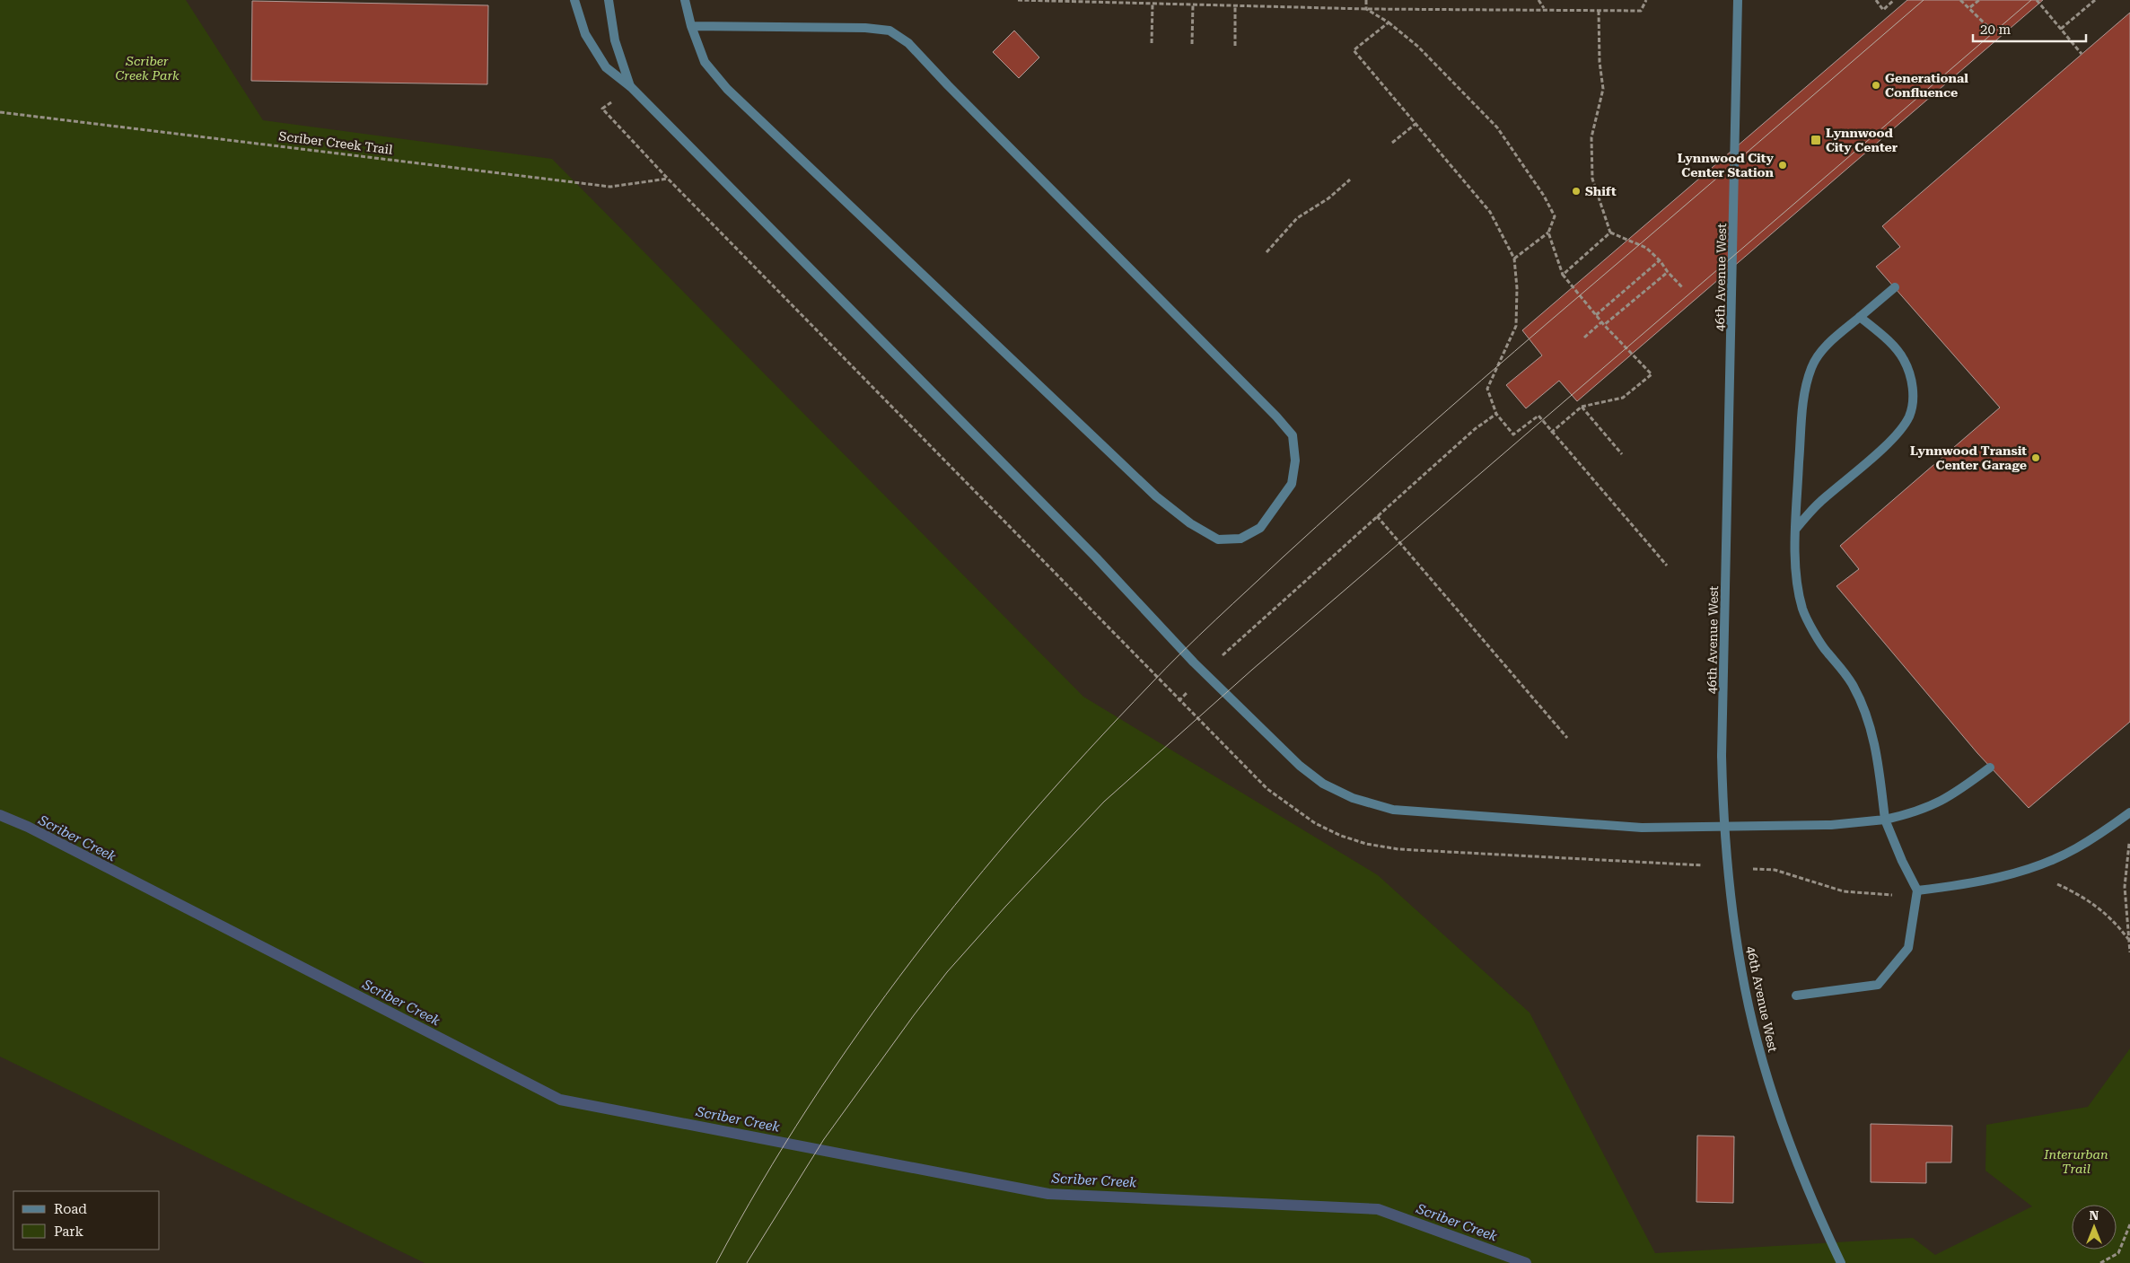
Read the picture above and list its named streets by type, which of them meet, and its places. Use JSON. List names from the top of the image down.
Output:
{
  "streets": {
    "street": ["46th Avenue West"],
    "path": ["Scriber Creek Trail"]
  },
  "water": ["Scriber Creek"],
  "parks": ["Scriber Creek Park", "Interurban Trail"],
  "places": {
    "other": [
      "Generational Confluence",
      "Lynnwood City Center Station",
      "Shift",
      "Lynnwood Transit Center Garage"
    ],
    "transit": ["Lynnwood City Center"]
  },
  "legend": ["Road", "Park"],
  "scale_bar": "20 m",
  "north": "top"
}
